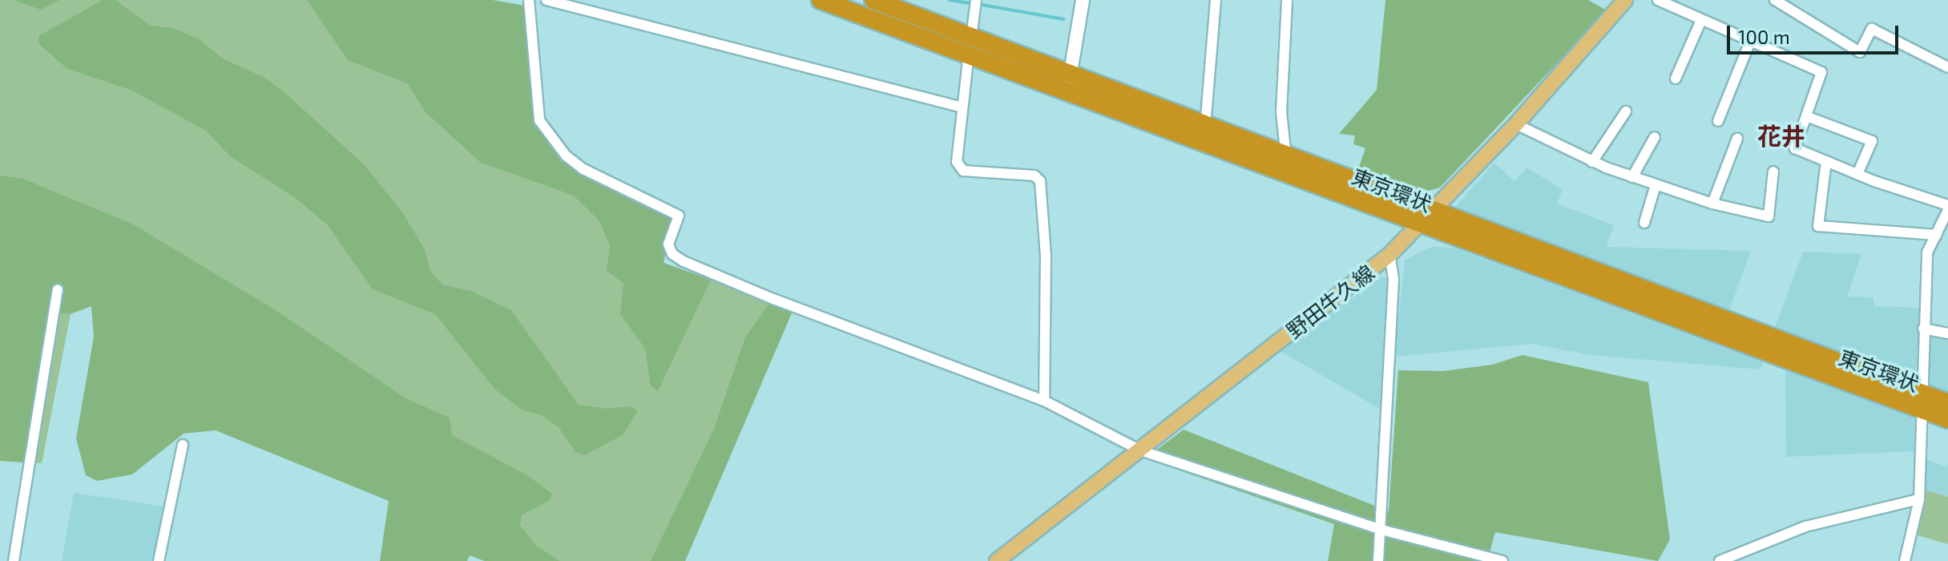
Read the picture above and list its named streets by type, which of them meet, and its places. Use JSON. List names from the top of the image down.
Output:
{
  "streets": {
    "highway": ["東京環状"],
    "main road": ["野田牛久線"]
  },
  "crossings": [
    ["東京環状", "野田牛久線"]
  ],
  "districts": ["花井"],
  "scale_bar": "100 m"
}
